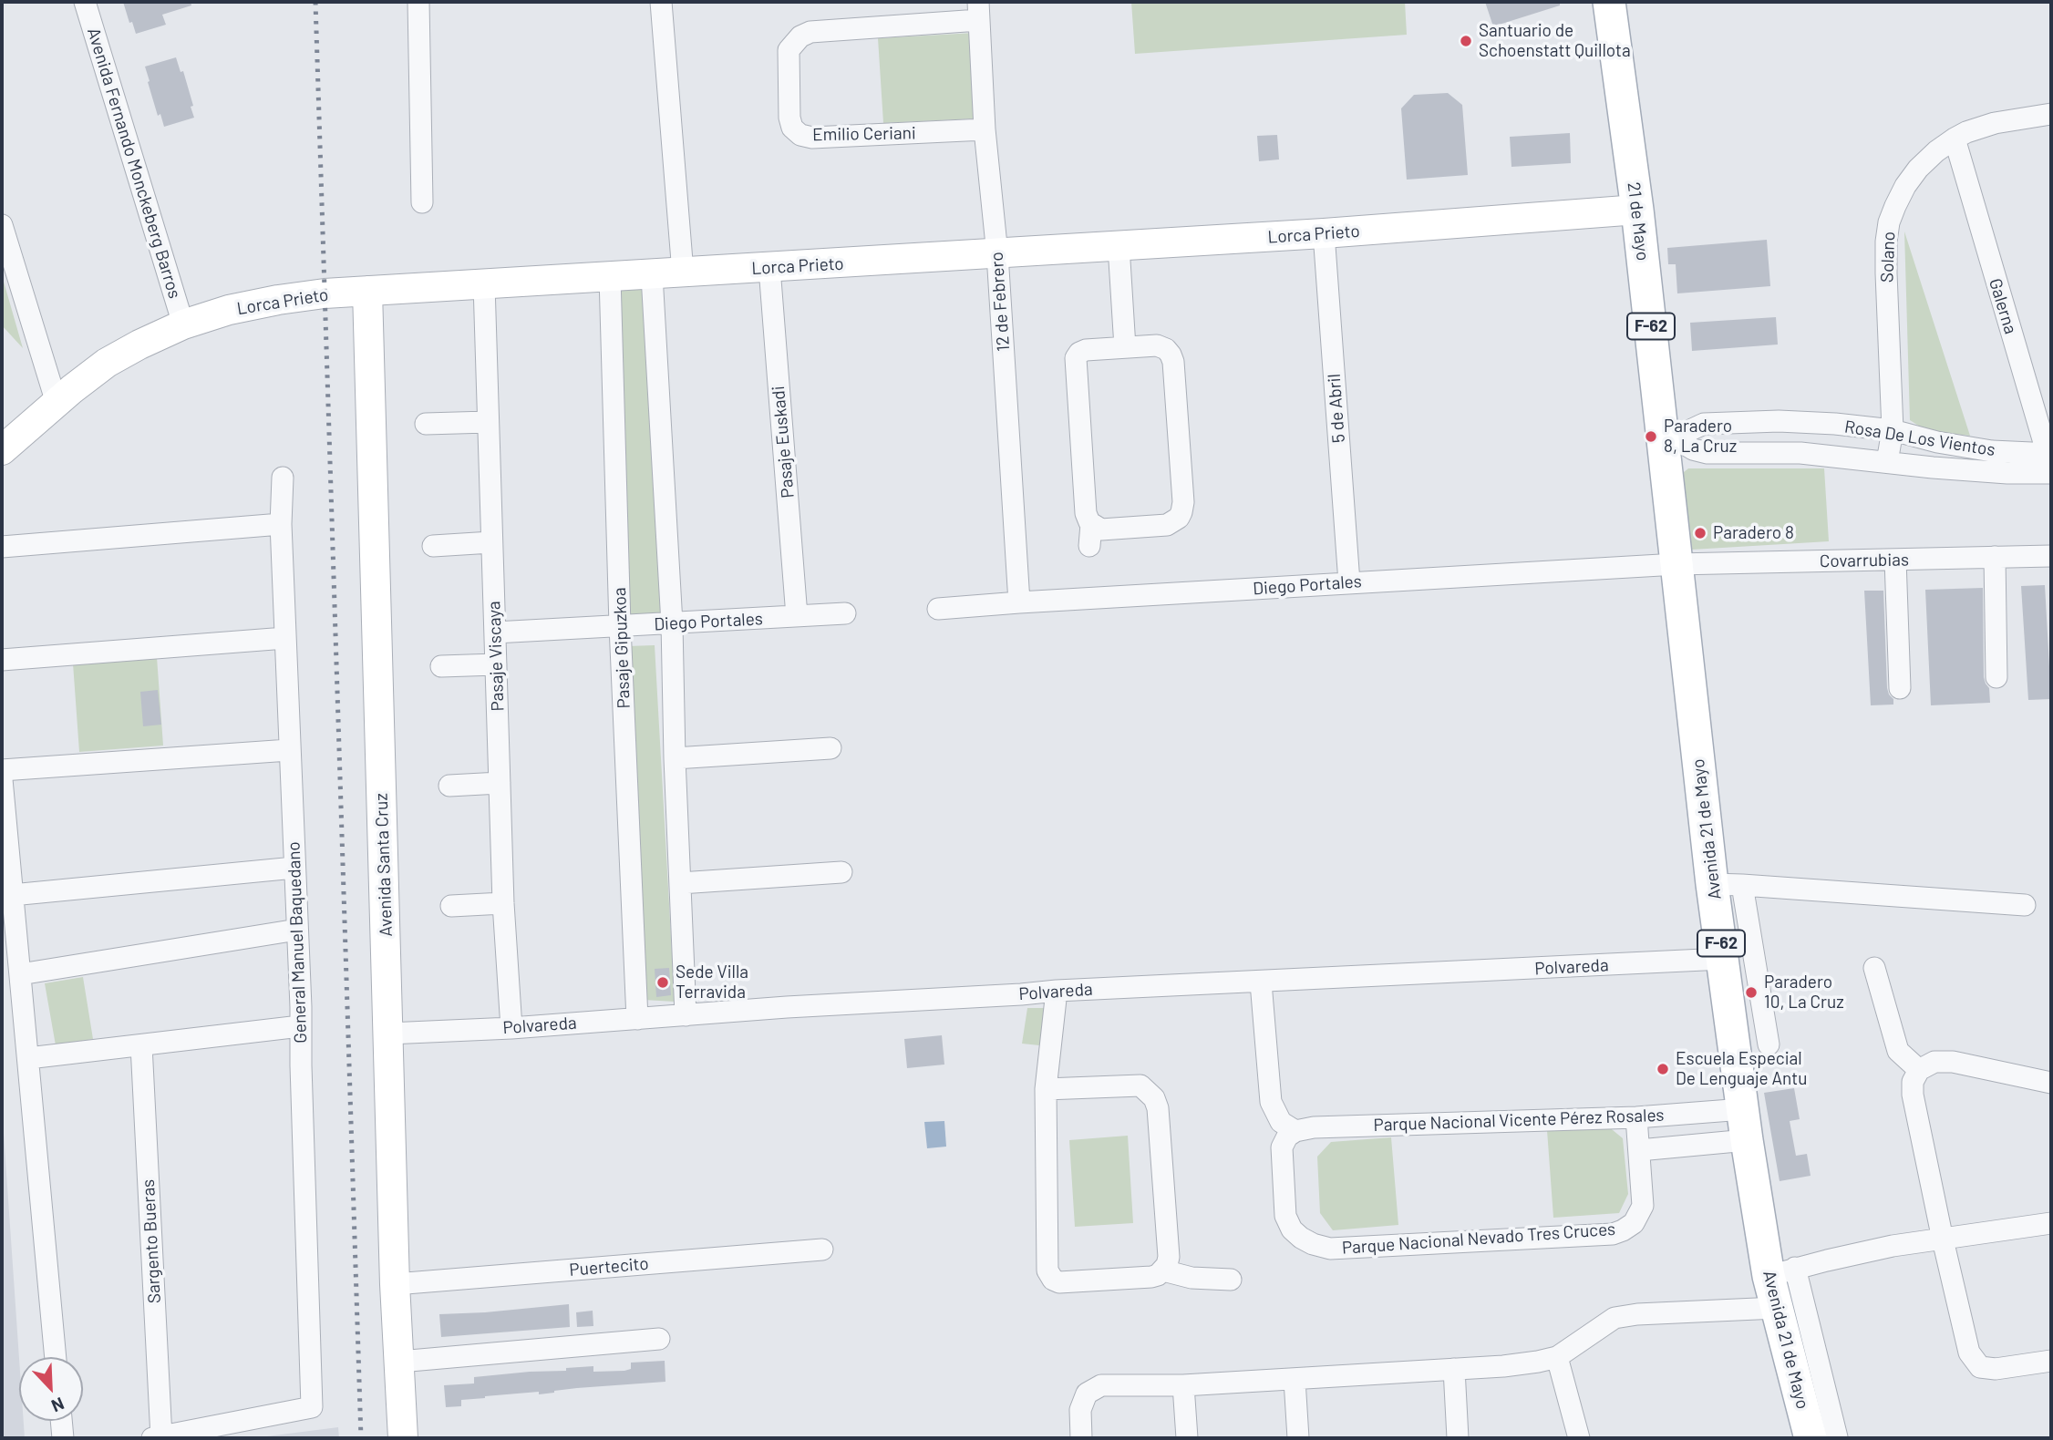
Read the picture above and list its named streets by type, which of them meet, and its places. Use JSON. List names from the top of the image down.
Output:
{
  "streets": {
    "main road": [
      "21 de Mayo",
      "Lorca Prieto",
      "F-62",
      "Avenida 21 de Mayo",
      "Avenida Santa Cruz"
    ],
    "street": [
      "Emilio Ceriani",
      "Avenida Fernando Monckeberg Barros",
      "Solano",
      "12 de Febrero",
      "Galerna",
      "5 de Abril",
      "Rosa De Los Vientos",
      "Pasaje Euskadi",
      "Covarrubias",
      "Diego Portales",
      "Pasaje Gipuzkoa",
      "Pasaje Viscaya",
      "General Manuel Baquedano",
      "Polvareda",
      "Parque Nacional Vicente Pérez Rosales",
      "Parque Nacional Nevado Tres Cruces",
      "Sargento Bueras",
      "Puertecito"
    ]
  },
  "crossings": [
    ["Emilio Ceriani", "12 de Febrero"],
    ["Avenida Fernando Monckeberg Barros", "Lorca Prieto"],
    ["21 de Mayo", "Lorca Prieto"],
    ["21 de Mayo", "Rosa De Los Vientos"],
    ["21 de Mayo", "Avenida 21 de Mayo"],
    ["Lorca Prieto", "12 de Febrero"],
    ["Lorca Prieto", "5 de Abril"],
    ["Lorca Prieto", "Pasaje Euskadi"],
    ["Lorca Prieto", "Pasaje Gipuzkoa"],
    ["Lorca Prieto", "Pasaje Viscaya"],
    ["Lorca Prieto", "Avenida Santa Cruz"],
    ["Solano", "Galerna"],
    ["Solano", "Rosa De Los Vientos"],
    ["12 de Febrero", "Diego Portales"],
    ["Galerna", "Rosa De Los Vientos"],
    ["5 de Abril", "Diego Portales"],
    ["Rosa De Los Vientos", "Avenida 21 de Mayo"],
    ["Pasaje Euskadi", "Diego Portales"],
    ["Covarrubias", "Diego Portales"],
    ["Covarrubias", "Avenida 21 de Mayo"],
    ["Diego Portales", "Pasaje Gipuzkoa"],
    ["Diego Portales", "Pasaje Viscaya"],
    ["Diego Portales", "Avenida 21 de Mayo"],
    ["Pasaje Gipuzkoa", "Polvareda"],
    ["Pasaje Viscaya", "Polvareda"],
    ["Avenida 21 de Mayo", "Polvareda"],
    ["Avenida 21 de Mayo", "Parque Nacional Vicente Pérez Rosales"],
    ["Avenida Santa Cruz", "Polvareda"],
    ["Avenida Santa Cruz", "Puertecito"],
    ["General Manuel Baquedano", "Sargento Bueras"],
    ["Parque Nacional Vicente Pérez Rosales", "Parque Nacional Nevado Tres Cruces"]
  ],
  "places": [
    "Santuario de Schoenstatt Quillota",
    "Paradero 8, La Cruz",
    "Paradero 8",
    "Sede Villa Terravida",
    "Paradero 10, La Cruz",
    "Escuela Especial De Lenguaje Antu"
  ],
  "north": "bottom right"
}
